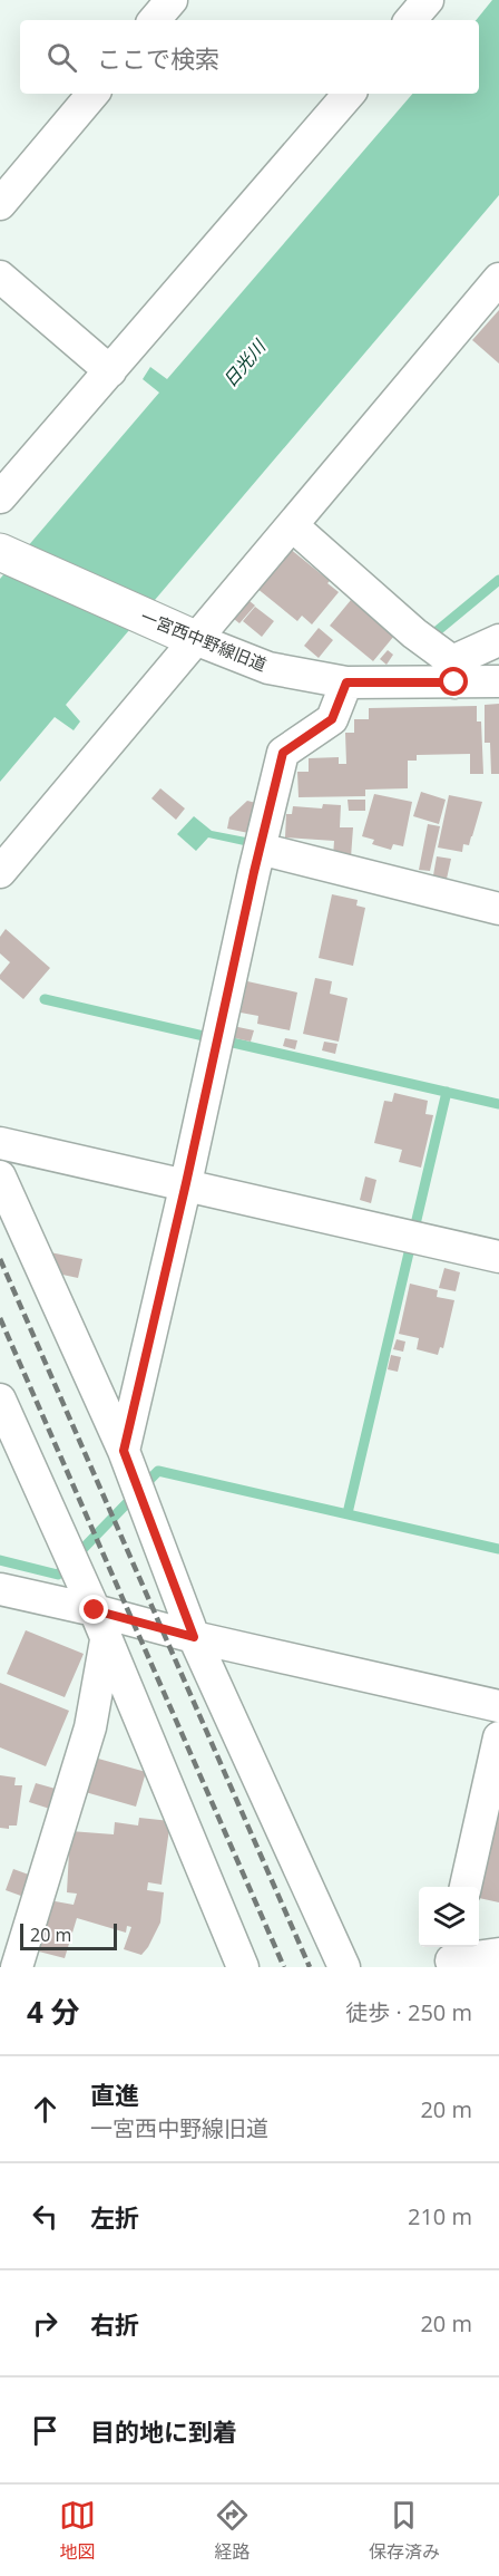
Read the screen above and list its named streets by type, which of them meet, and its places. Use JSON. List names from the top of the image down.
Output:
{
  "streets": {
    "street": ["一宮西中野線旧道"]
  },
  "water": ["日光川"],
  "scale_bar": "20 m",
  "page": {
    "search": "ここで検索",
    "scale": "20 m",
    "heading": ["4 分", "徒歩 · 250 m"],
    "list": [
      ["直進", "一宮西中野線旧道", "20 m"],
      ["左折", "210 m"],
      ["右折", "20 m"],
      "目的地に到着"
    ],
    "nav": ["地図", "経路", "保存済み"]
  }
}
